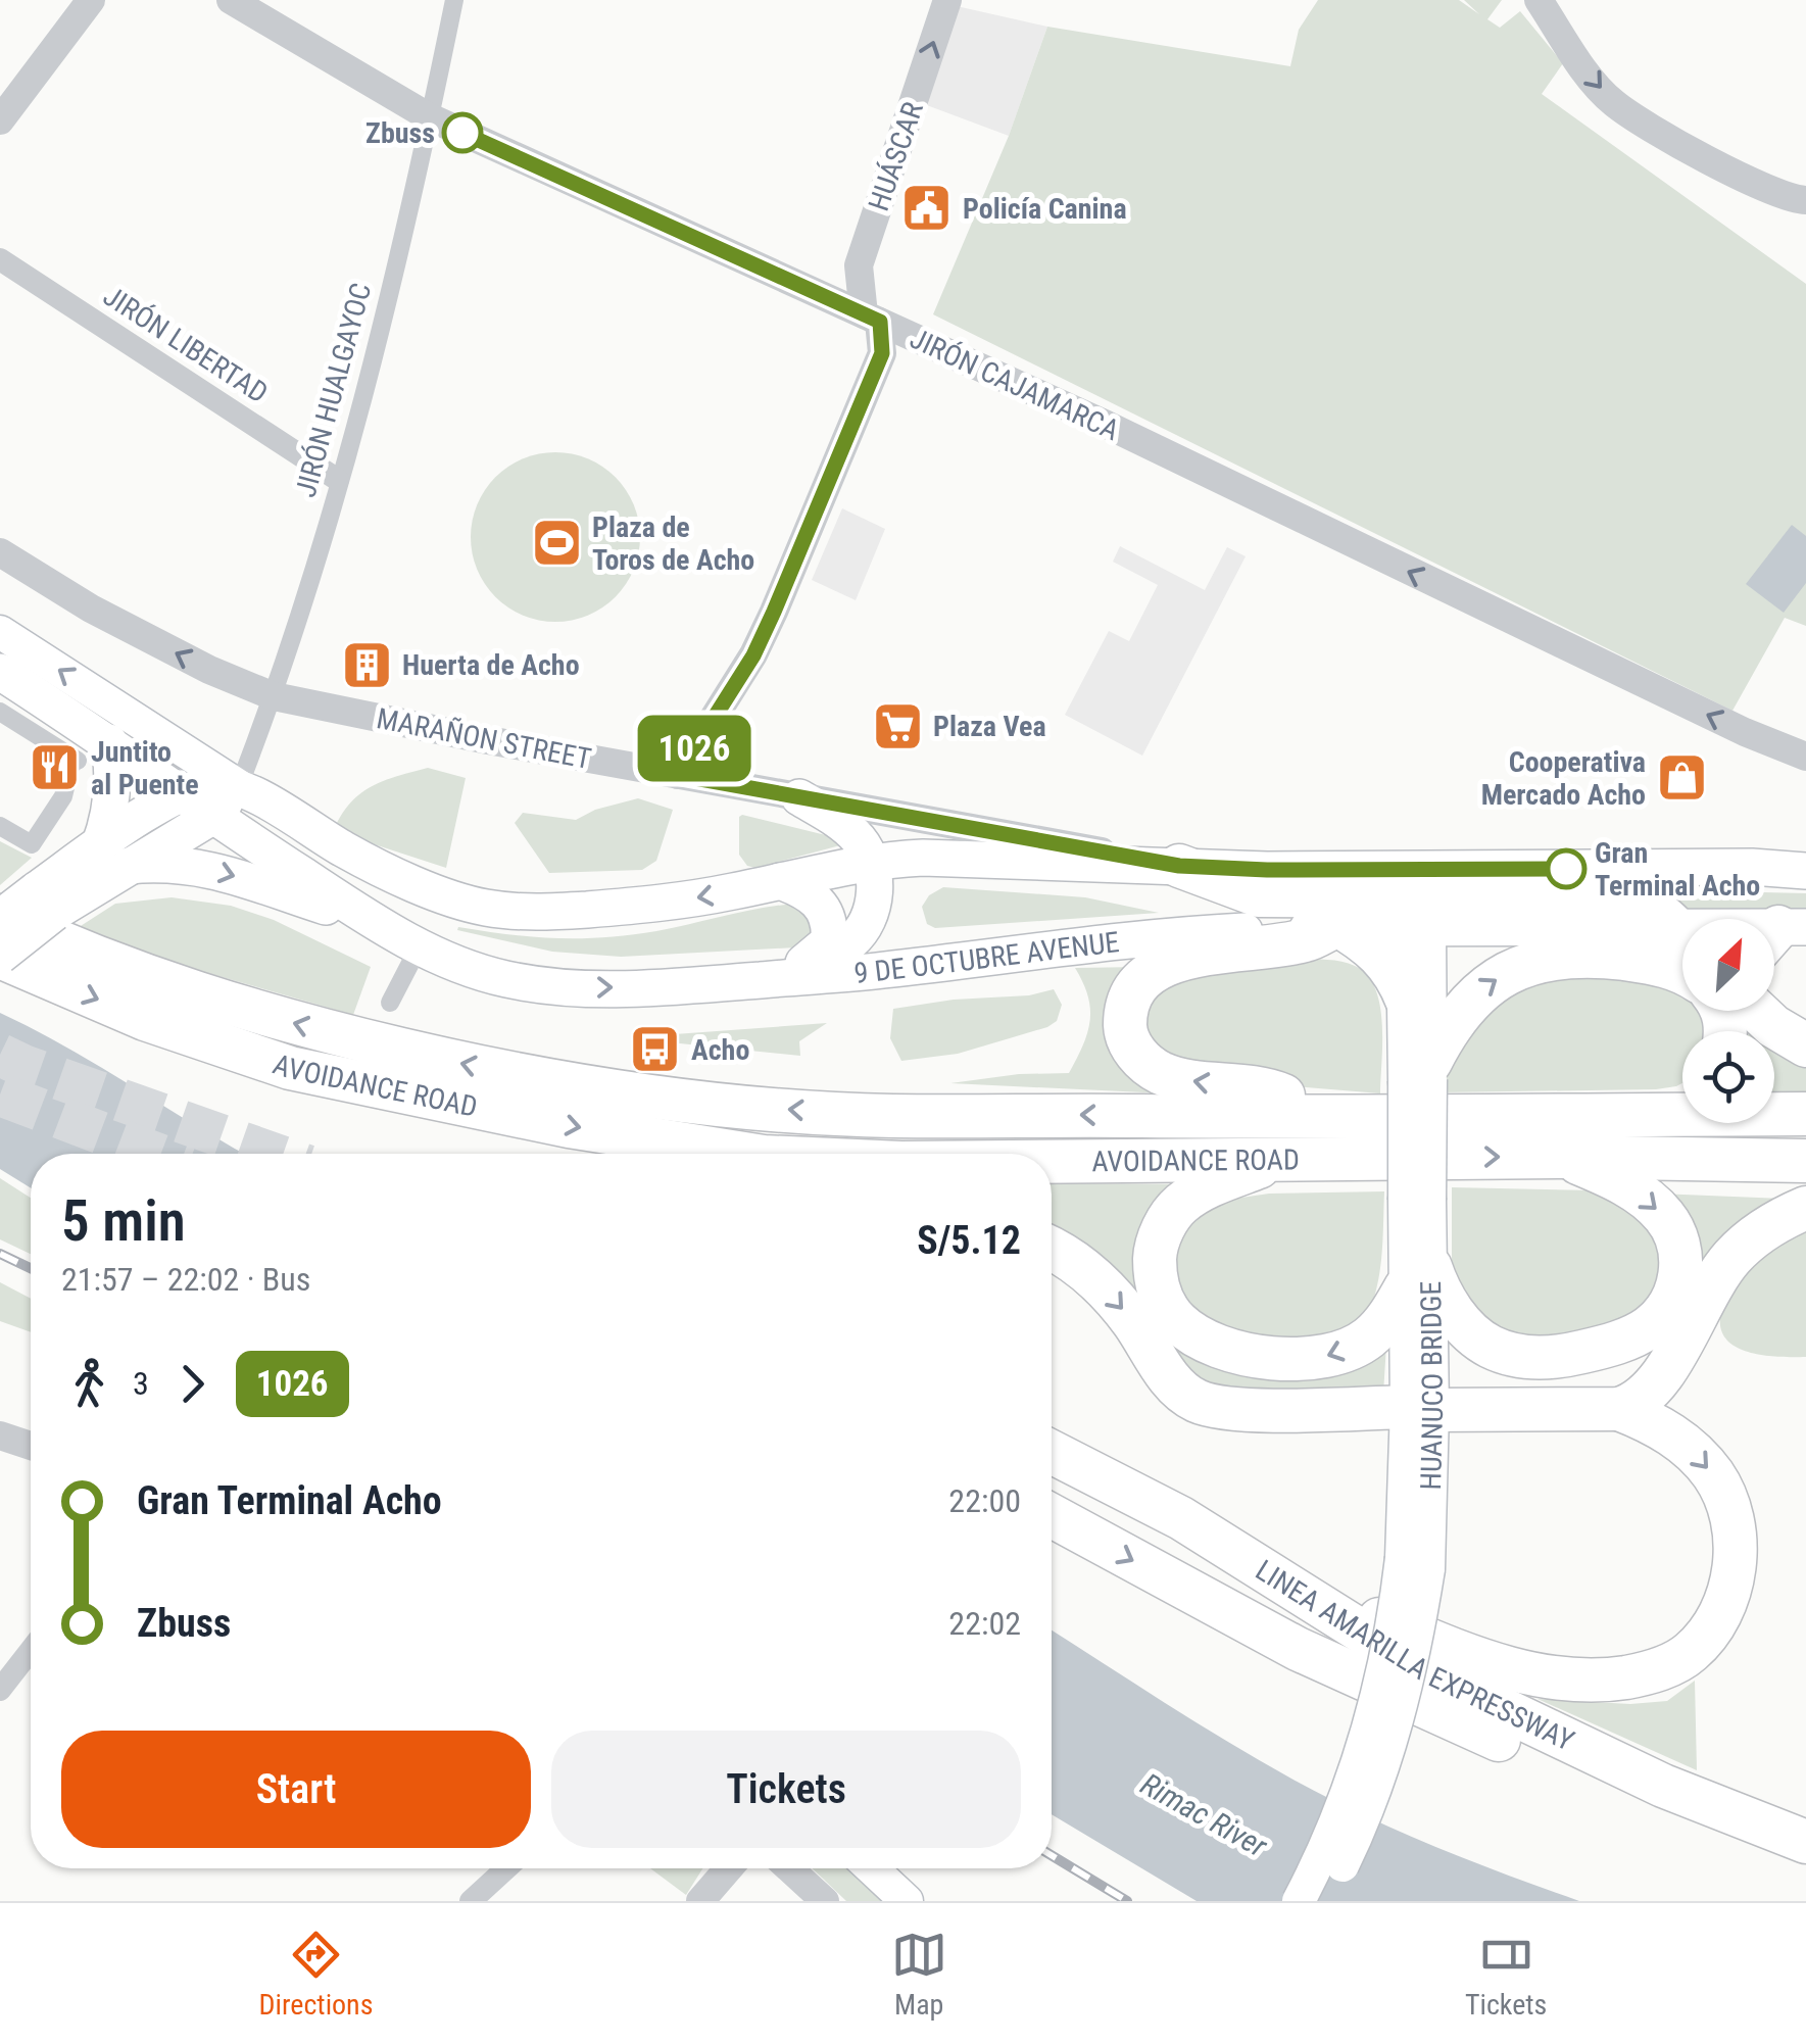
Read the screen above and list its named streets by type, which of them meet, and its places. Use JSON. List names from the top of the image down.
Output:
{
  "streets": {
    "highway": ["AVOIDANCE ROAD", "LINEA AMARILLA EXPRESSWAY"],
    "main road": ["9 DE OCTUBRE AVENUE", "HUANUCO BRIDGE"],
    "street": [
      "HUÁSCAR",
      "JIRÓN LIBERTAD",
      "JIRÓN CAJAMARCA",
      "JIRÓN HUALGAYOC",
      "MARAÑON STREET"
    ]
  },
  "crossings": [
    ["HUÁSCAR", "JIRÓN CAJAMARCA"],
    ["HUÁSCAR", "MARAÑON STREET"],
    ["JIRÓN LIBERTAD", "JIRÓN HUALGAYOC"],
    ["JIRÓN CAJAMARCA", "JIRÓN HUALGAYOC"],
    ["JIRÓN HUALGAYOC", "MARAÑON STREET"]
  ],
  "one_way": ["HUÁSCAR", "JIRÓN CAJAMARCA"],
  "water": ["Rimac River"],
  "places": {
    "other": ["Zbuss", "Gran Terminal Acho"],
    "public building": ["Policía Canina"],
    "sports": ["Plaza de Toros de Acho"],
    "building": ["Huerta de Acho"],
    "supermarket": ["Plaza Vea"],
    "restaurant": ["Juntito al Puente"],
    "shop": ["Cooperativa Mercado Acho"],
    "bus stop": ["Acho"]
  },
  "lines": ["bus line 1026"],
  "north": "top right",
  "page": {
    "on_map": "1026",
    "heading": ["5 min", "21:57 – 22:02 · Bus", "S/5.12"],
    "legs": ["3", "1026"],
    "list": [
      {
        "name": "Gran Terminal Acho",
        "value": "22:00"
      },
      {
        "name": "Zbuss",
        "value": "22:02"
      }
    ],
    "buttons": ["Start", "Tickets"],
    "tabs": ["Directions", "Map", "Tickets"]
  }
}
